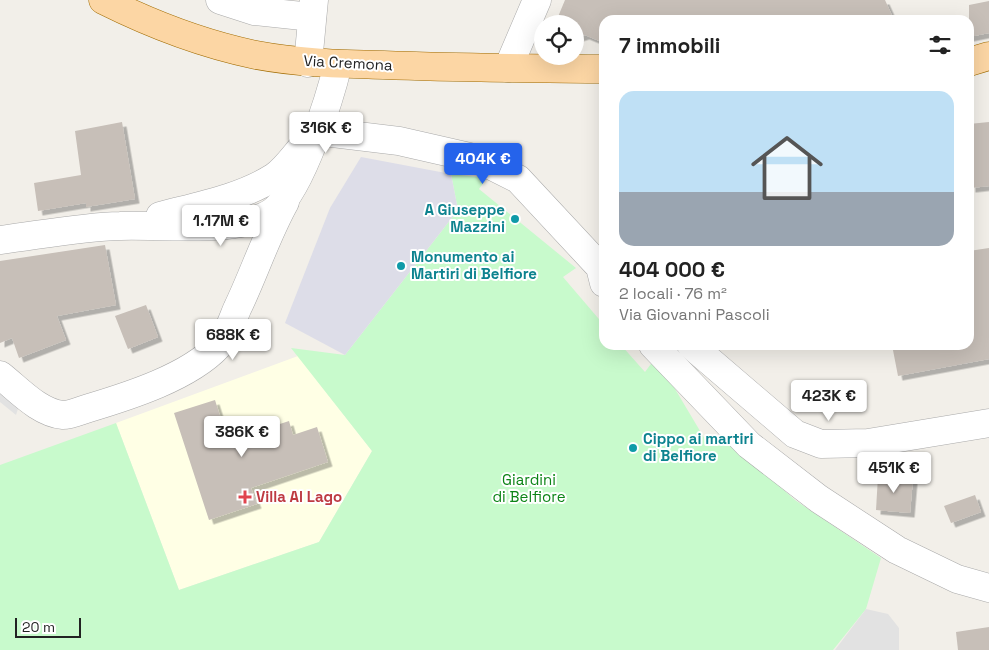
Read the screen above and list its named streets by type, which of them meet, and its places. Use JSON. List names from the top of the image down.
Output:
{
  "streets": {
    "main road": ["Via Cremona"]
  },
  "parks": ["Giardini di Belfiore"],
  "places": {
    "other": ["A Giuseppe Mazzini", "Monumento ai Martiri di Belfiore", "Cippo ai martiri di Belfiore"],
    "health": ["Villa Al Lago"]
  },
  "scale_bar": "20 m",
  "page": {
    "heading": "7 immobili",
    "list": [
      {
        "name": "404 000 €",
        "note": "2 locali · 76 m² · Via Giovanni Pascoli"
      }
    ],
    "price": [
      "316K €",
      "404K €",
      "1.17M €",
      "688K €",
      "423K €",
      "386K €",
      "451K €"
    ],
    "scale": "20 m"
  }
}
